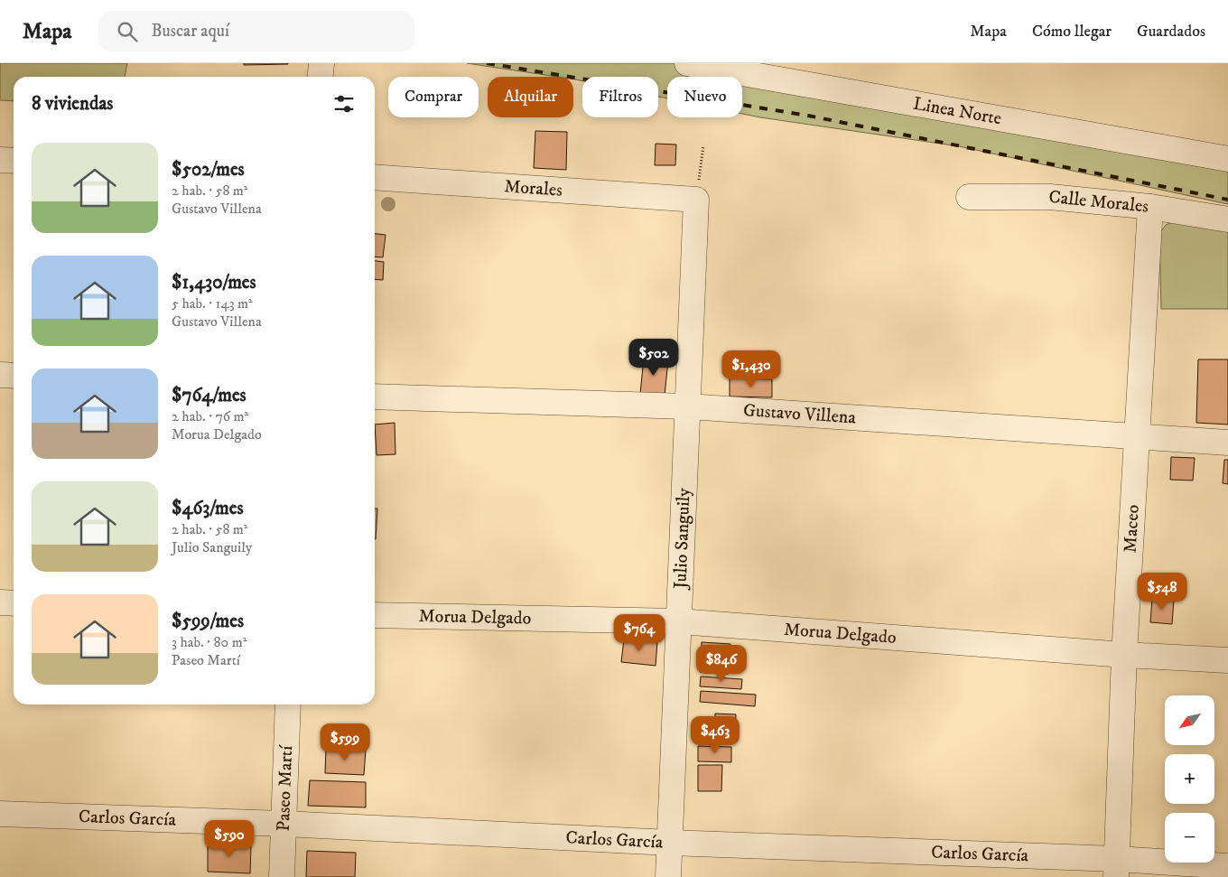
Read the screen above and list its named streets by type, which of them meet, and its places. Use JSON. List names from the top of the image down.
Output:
{
  "streets": {
    "street": [
      "Linea Norte",
      "Morales",
      "Calle Morales",
      "Gustavo Villena",
      "Maceo",
      "Julio Sanguily",
      "Morua Delgado",
      "Paseo Martí",
      "Carlos García"
    ]
  },
  "crossings": [
    ["Morales", "Julio Sanguily"],
    ["Calle Morales", "Maceo"],
    ["Gustavo Villena", "Maceo"],
    ["Gustavo Villena", "Julio Sanguily"],
    ["Maceo", "Morua Delgado"],
    ["Maceo", "Carlos García"],
    ["Julio Sanguily", "Morua Delgado"],
    ["Julio Sanguily", "Carlos García"],
    ["Paseo Martí", "Carlos García"]
  ],
  "north": "bottom left",
  "page": {
    "header": "Mapa",
    "search": "Buscar aquí",
    "nav": ["Mapa", "Cómo llegar", "Guardados"],
    "chip": [
      "Comprar",
      "Alquilar",
      "Filtros",
      "Nuevo"
    ],
    "heading": "8 viviendas",
    "list": [
      {
        "name": "$502/mes",
        "note": "2 hab. · 58 m² · Gustavo Villena"
      },
      {
        "name": "$1,430/mes",
        "note": "5 hab. · 143 m² · Gustavo Villena"
      },
      {
        "name": "$764/mes",
        "note": "2 hab. · 76 m² · Morua Delgado"
      },
      {
        "name": "$463/mes",
        "note": "2 hab. · 58 m² · Julio Sanguily"
      },
      {
        "name": "$599/mes",
        "note": "3 hab. · 80 m² · Paseo Martí"
      }
    ],
    "price": [
      "$502",
      "$1,430",
      "$548",
      "$764",
      "$846",
      "$463",
      "$599",
      "$590"
    ],
    "map_buttons": ["+", "−"]
  }
}
